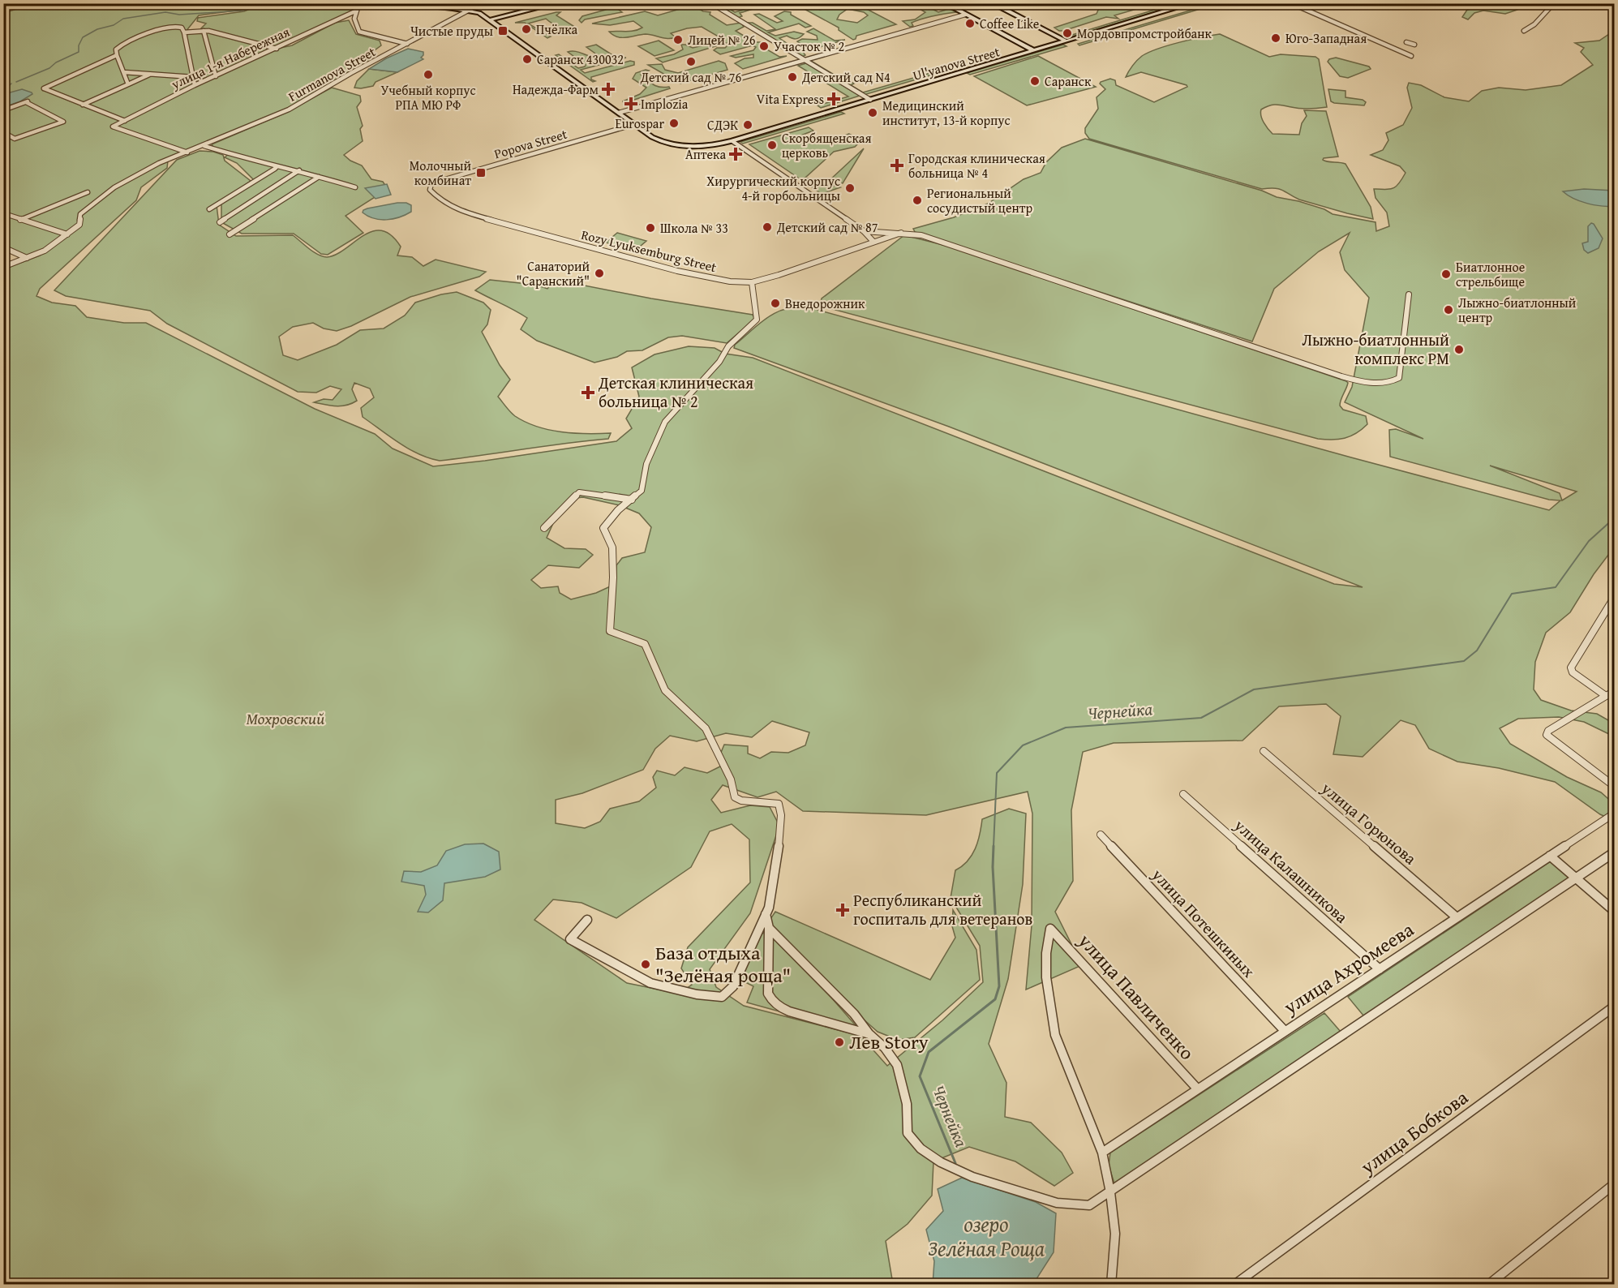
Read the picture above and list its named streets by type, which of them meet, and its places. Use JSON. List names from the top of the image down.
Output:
{
  "streets": {
    "main road": ["Ul'yanova Street"],
    "street": [
      "улица 1-я Набережная",
      "Furmanova Street",
      "Popova Street",
      "Rozy Lyuksemburg Street",
      "улица Горюнова",
      "улица Калашникова",
      "улица Потешкиных",
      "улица Ахромеева",
      "улица Павличенко",
      "улица Бобкова"
    ]
  },
  "crossings": [
    ["улица 1-я Набережная", "Furmanova Street"],
    ["Ul'yanova Street", "Furmanova Street"],
    ["Ul'yanova Street", "Popova Street"],
    ["Popova Street", "Rozy Lyuksemburg Street"],
    ["улица Горюнова", "улица Ахромеева"],
    ["улица Калашникова", "улица Ахромеева"],
    ["улица Потешкиных", "улица Ахромеева"],
    ["улица Ахромеева", "улица Павличенко"]
  ],
  "water": ["Чернейка", "озеро Зелёная Роща"],
  "parks": ["Мохровский"],
  "places": {
    "other": [
      "Coffee Like",
      "Пчёлка",
      "Мордовпромстройбанк",
      "Юго-Западная",
      "Лицей № 26",
      "Участок № 2",
      "Саранск 430032",
      "Детский сад № 76",
      "Учебный корпус РПА МЮ РФ",
      "Детский сад N4",
      "Саранск",
      "Медицинский институт, 13-й корпус",
      "Eurospar",
      "СДЭК",
      "Скорбященская церковь",
      "Хирургический корпус 4-й горбольницы",
      "Региональный сосудистый центр",
      "Детский сад № 87",
      "Школа № 33",
      "Санаторий \"Саранский\"",
      "Биатлонное стрельбище",
      "Внедорожник",
      "Лыжно-биатлонный центр",
      "Лыжно-биатлонный комплекс РМ",
      "База отдыха \"Зелёная роща\"",
      "Лев Story"
    ],
    "transit": ["Чистые пруды", "Молочный комбинат"],
    "health": [
      "Надежда-Фарм",
      "Vita Express",
      "Implozia",
      "Аптека",
      "Городская клиническая больница № 4",
      "Детская клиническая больница № 2",
      "Республиканский госпиталь для ветеранов"
    ]
  }
}
